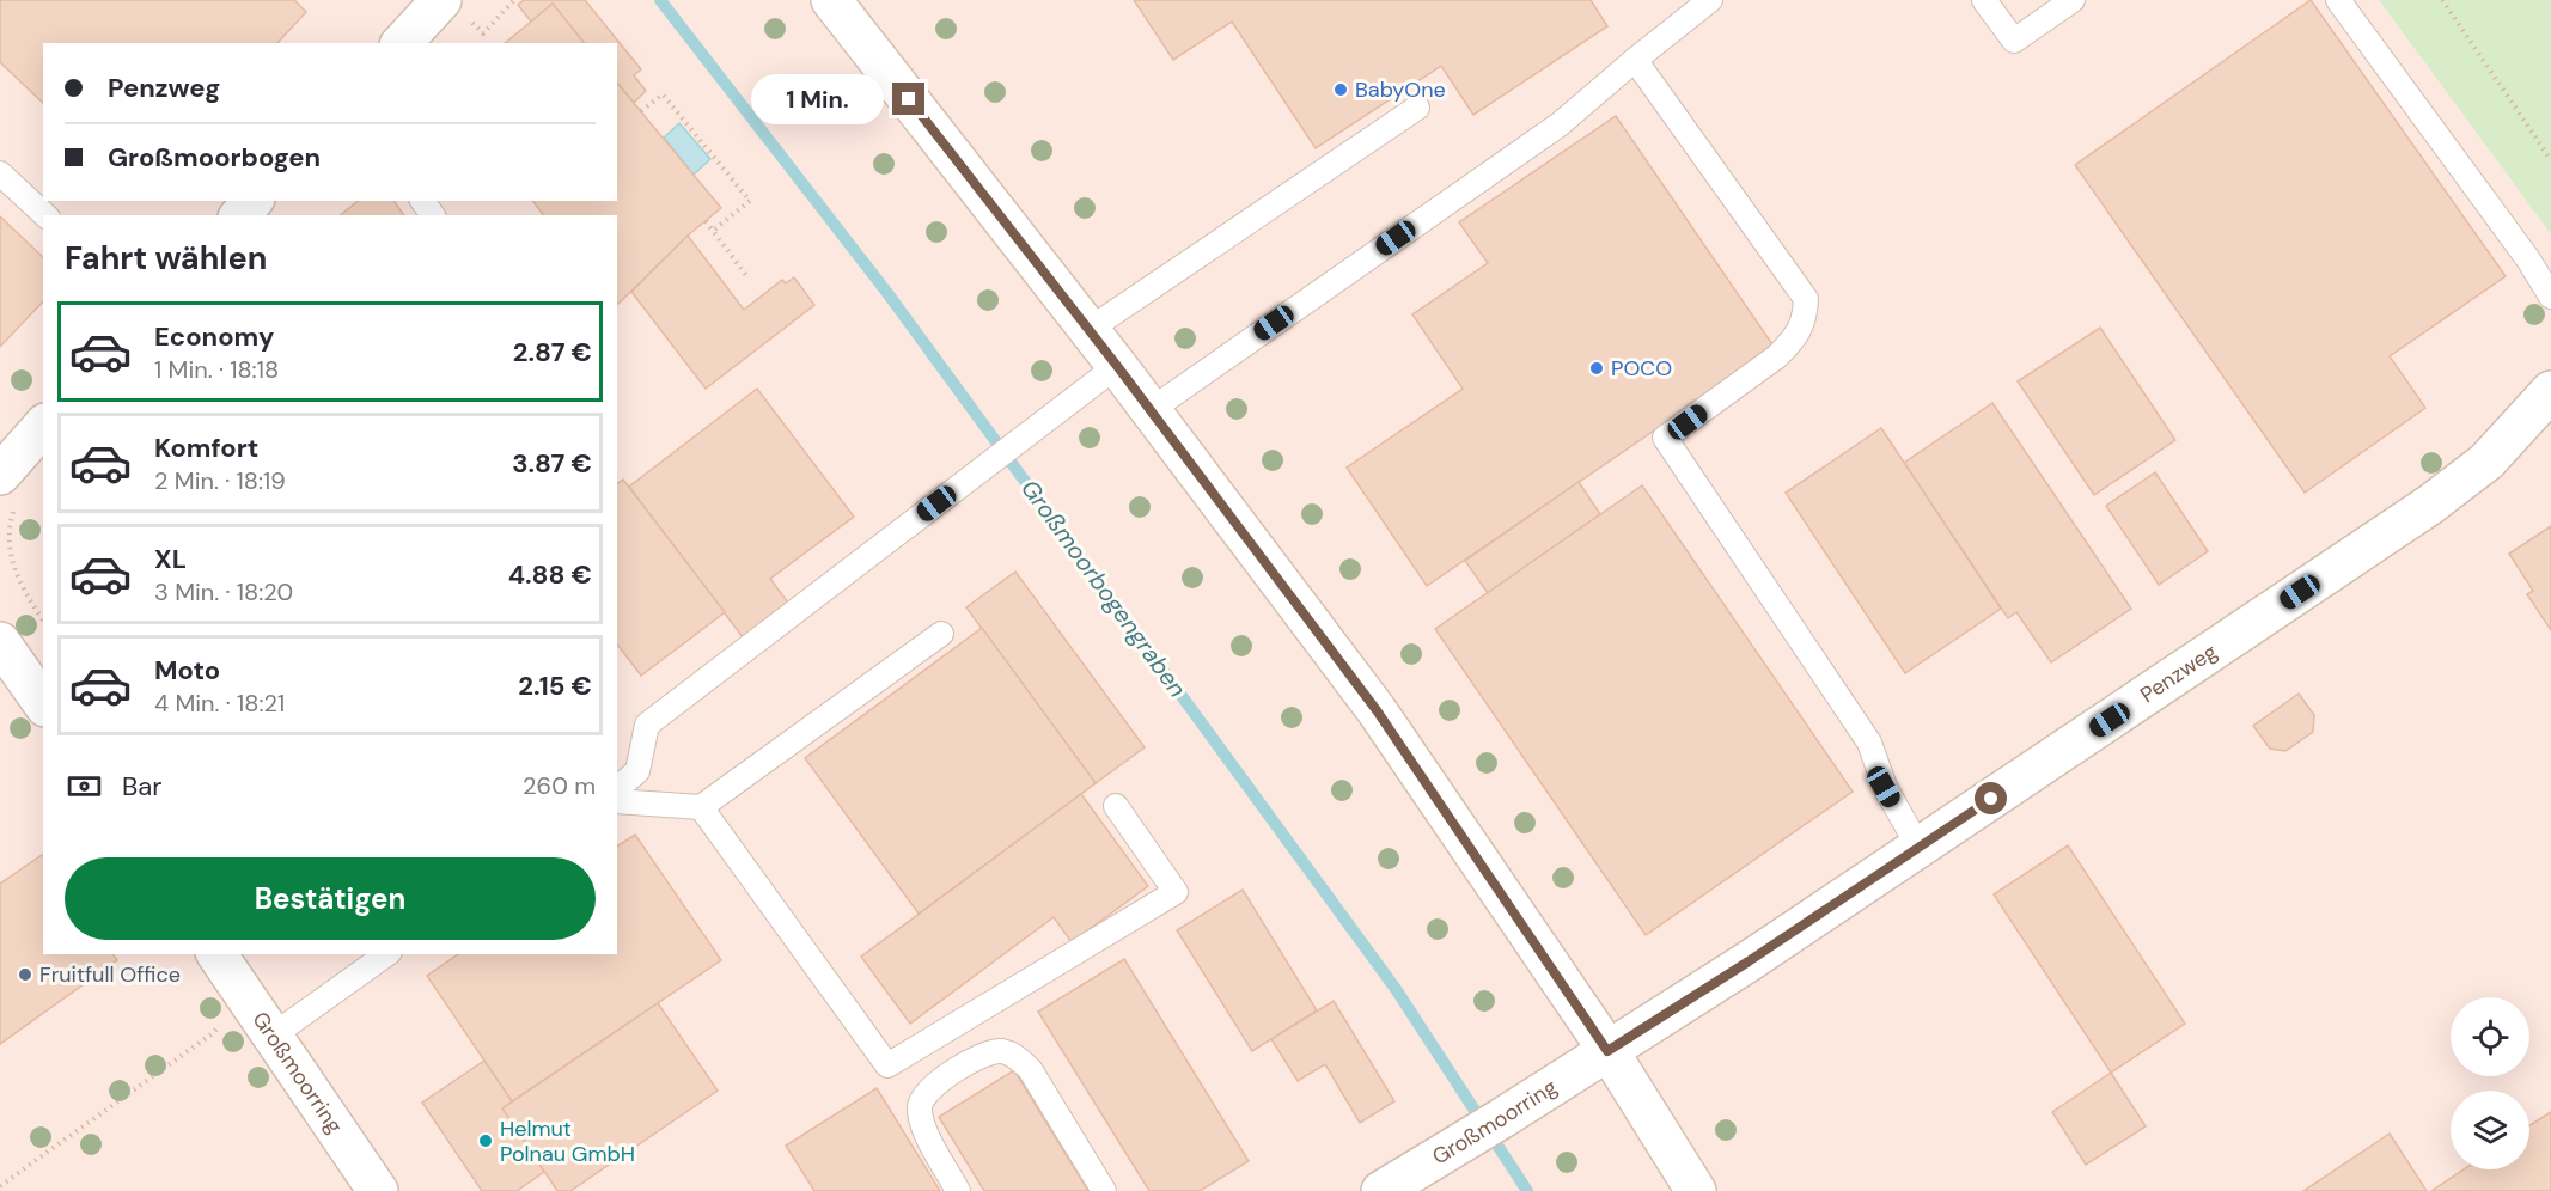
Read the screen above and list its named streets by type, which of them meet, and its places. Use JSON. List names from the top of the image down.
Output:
{
  "streets": {
    "street": ["Penzweg", "Großmoorring"]
  },
  "crossings": [
    ["Penzweg", "Großmoorring"]
  ],
  "water": ["Großmoorbogengraben"],
  "places": [
    "BabyOne",
    "POCO",
    "Fruitfull Office",
    "Helmut Polnau GmbH"
  ],
  "page": {
    "banner": ["Penzweg", "Großmoorbogen"],
    "bubble": "1 Min.",
    "heading": "Fahrt wählen",
    "list": [
      {
        "name": "Economy",
        "note": "1 Min. · 18:18",
        "value": "2.87 €"
      },
      {
        "name": "Komfort",
        "note": "2 Min. · 18:19",
        "value": "3.87 €"
      },
      {
        "name": "XL",
        "note": "3 Min. · 18:20",
        "value": "4.88 €"
      },
      {
        "name": "Moto",
        "note": "4 Min. · 18:21",
        "value": "2.15 €"
      }
    ],
    "pay": ["Bar", "260 m"],
    "buttons": "Bestätigen"
  }
}
